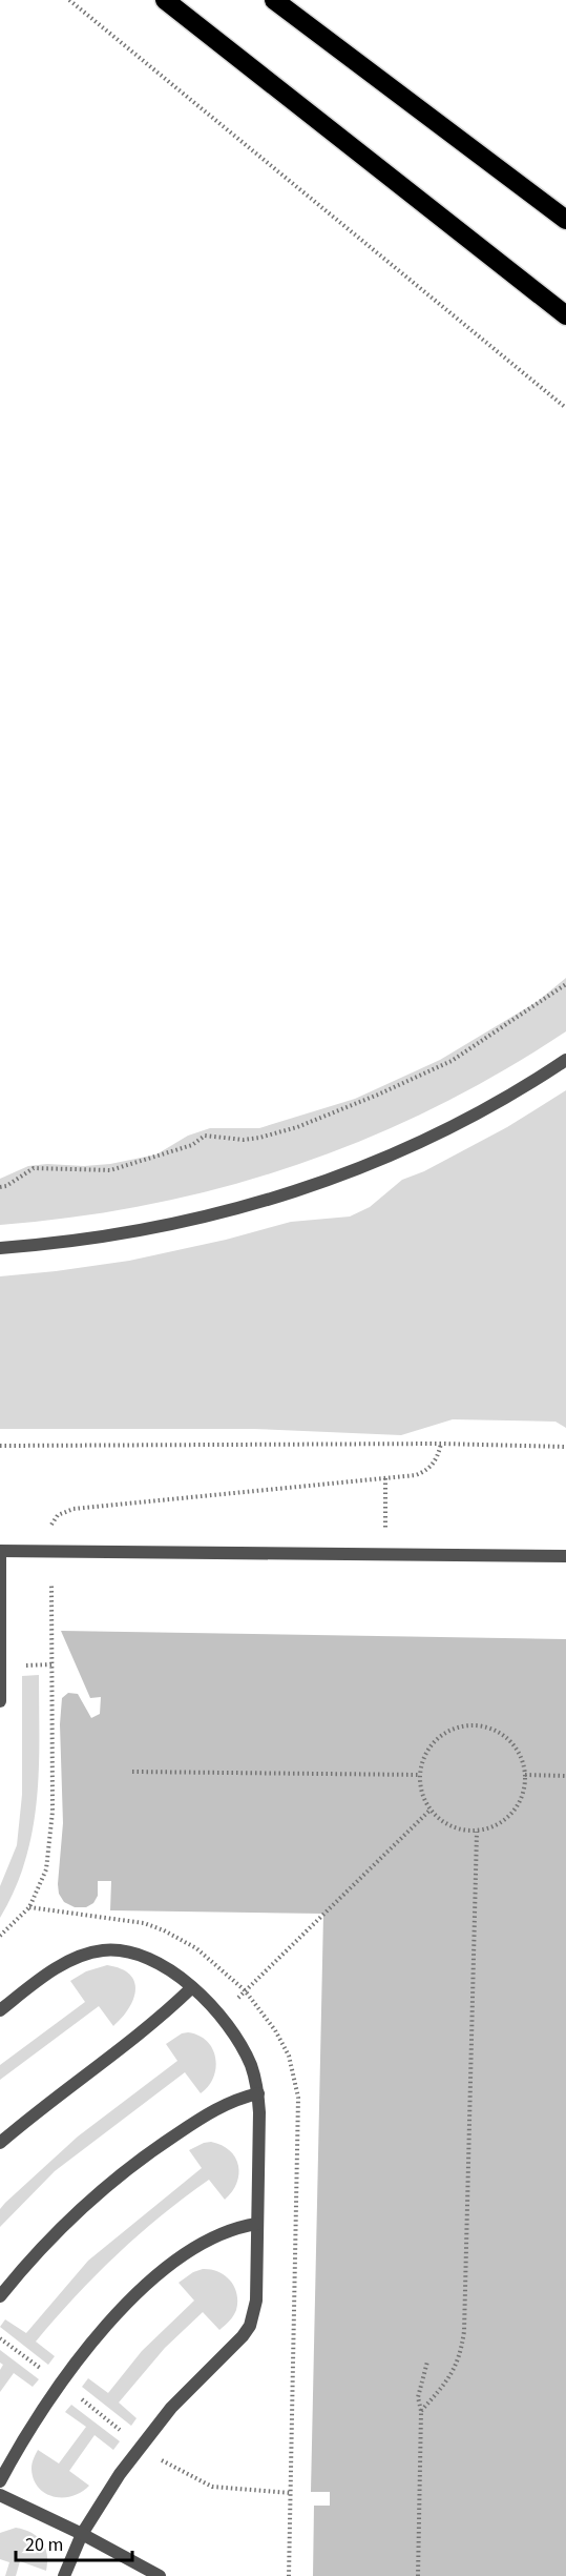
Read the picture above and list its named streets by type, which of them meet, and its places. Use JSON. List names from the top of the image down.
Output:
{
  "scale_bar": "20 m"
}
